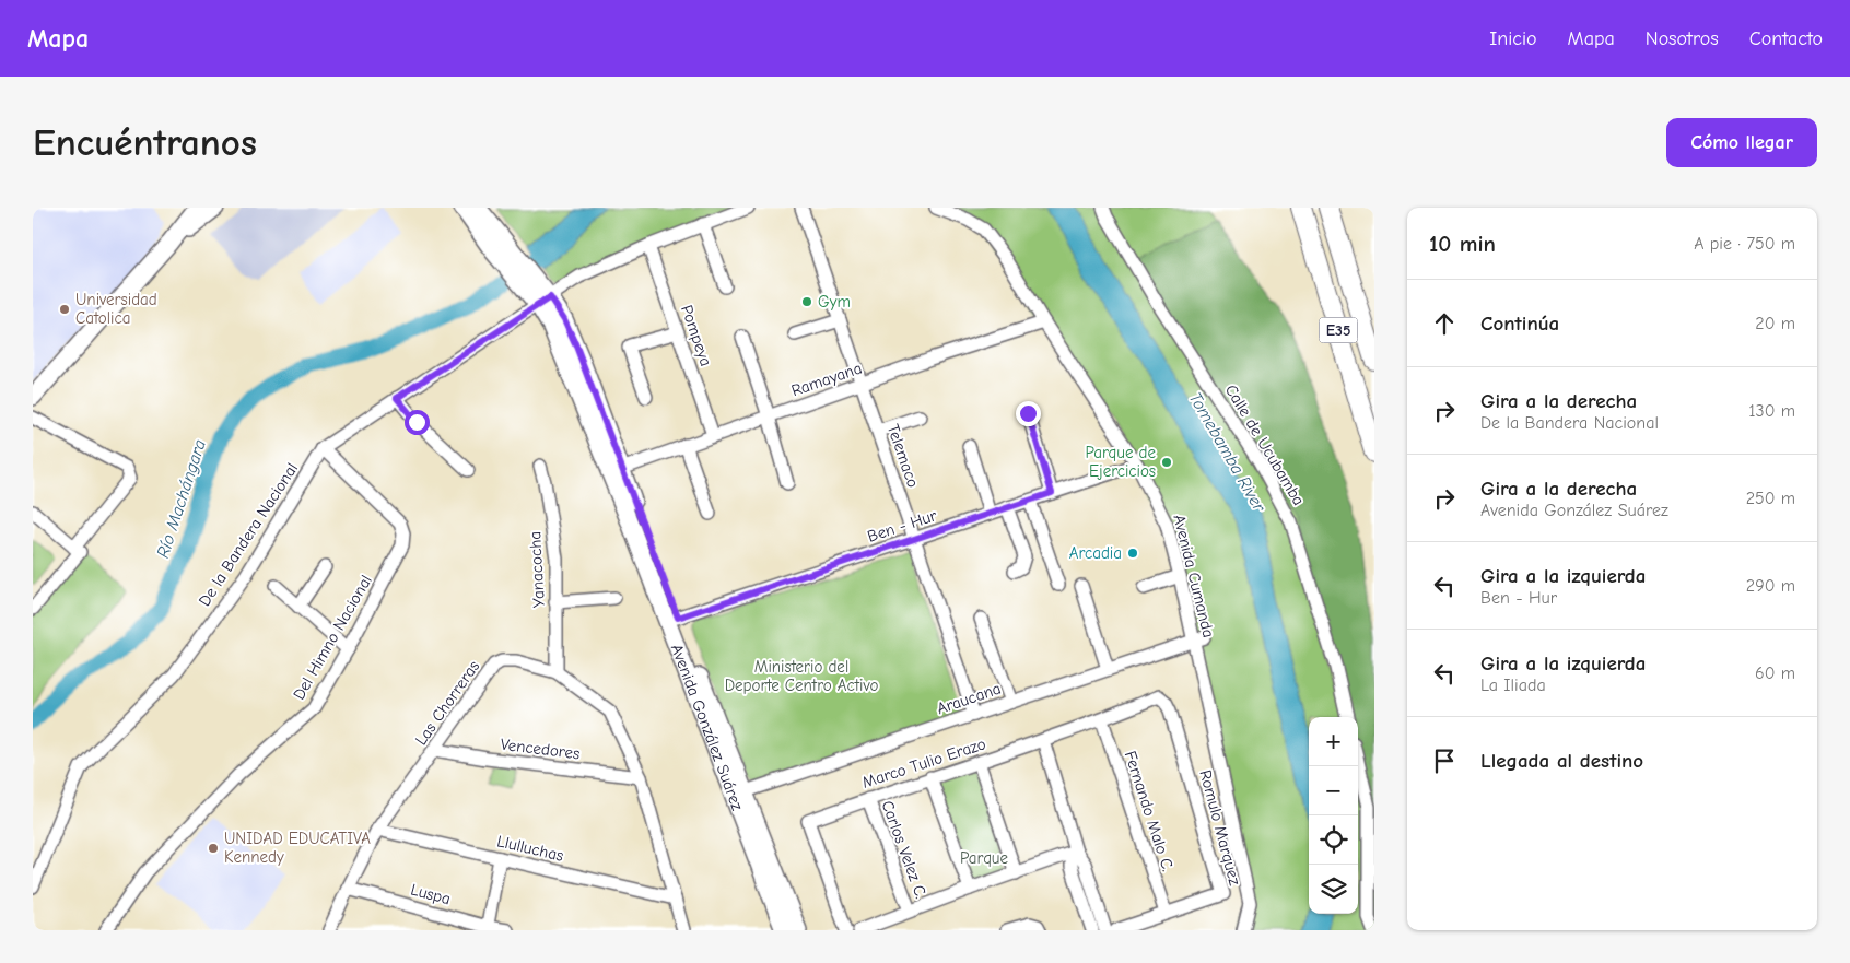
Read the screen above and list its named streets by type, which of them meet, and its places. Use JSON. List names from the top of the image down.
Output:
{
  "streets": {
    "highway": ["E35"],
    "main road": ["Avenida González Suárez"],
    "street": [
      "Pompeya",
      "Ramayana",
      "Calle de Ucubamba",
      "Telemaco",
      "Ben - Hur",
      "De la Bandera Nacional",
      "Yanacocha",
      "Avenida Cumanda",
      "Del Himno Nacional",
      "Araucana",
      "Las Chorreras",
      "Vencedores",
      "Marco Tulio Erazo",
      "Fernando Malo C.",
      "Romulo Marquez",
      "Llulluchas",
      "Carlos Velez C.",
      "Luspa"
    ]
  },
  "crossings": [
    ["Pompeya", "Ramayana"],
    ["Ramayana", "Telemaco"],
    ["Ramayana", "Avenida Cumanda"],
    ["Ramayana", "Avenida González Suárez"],
    ["Telemaco", "Ben - Hur"],
    ["Telemaco", "Araucana"],
    ["Ben - Hur", "Avenida Cumanda"],
    ["Ben - Hur", "Avenida González Suárez"],
    ["De la Bandera Nacional", "Del Himno Nacional"],
    ["De la Bandera Nacional", "Avenida González Suárez"],
    ["Yanacocha", "Las Chorreras"],
    ["Avenida Cumanda", "Araucana"],
    ["Araucana", "Avenida González Suárez"],
    ["Las Chorreras", "Vencedores"],
    ["Las Chorreras", "Llulluchas"],
    ["Las Chorreras", "Luspa"],
    ["Marco Tulio Erazo", "Fernando Malo C."],
    ["Marco Tulio Erazo", "Romulo Marquez"],
    ["Marco Tulio Erazo", "Carlos Velez C."],
    ["Fernando Malo C.", "Romulo Marquez"]
  ],
  "water": ["Tomebamba River", "Río Machángara"],
  "parks": ["Ministerio del Deporte Centro Activo", "Parque"],
  "places": [
    "Gym",
    "Universidad Catolica",
    "Parque de Ejercicios",
    "Arcadia",
    "UNIDAD EDUCATIVA Kennedy"
  ],
  "page": {
    "header": "Mapa",
    "nav": [
      "Inicio",
      "Mapa",
      "Nosotros",
      "Contacto"
    ],
    "buttons": "Cómo llegar",
    "title": "Encuéntranos",
    "heading": ["10 min", "A pie · 750 m"],
    "list": [
      ["Continúa", "20 m"],
      ["Gira a la derecha", "De la Bandera Nacional", "130 m"],
      ["Gira a la derecha", "Avenida González Suárez", "250 m"],
      ["Gira a la izquierda", "Ben - Hur", "290 m"],
      ["Gira a la izquierda", "La Iliada", "60 m"],
      "Llegada al destino"
    ],
    "map_buttons": ["+", "−"]
  }
}
